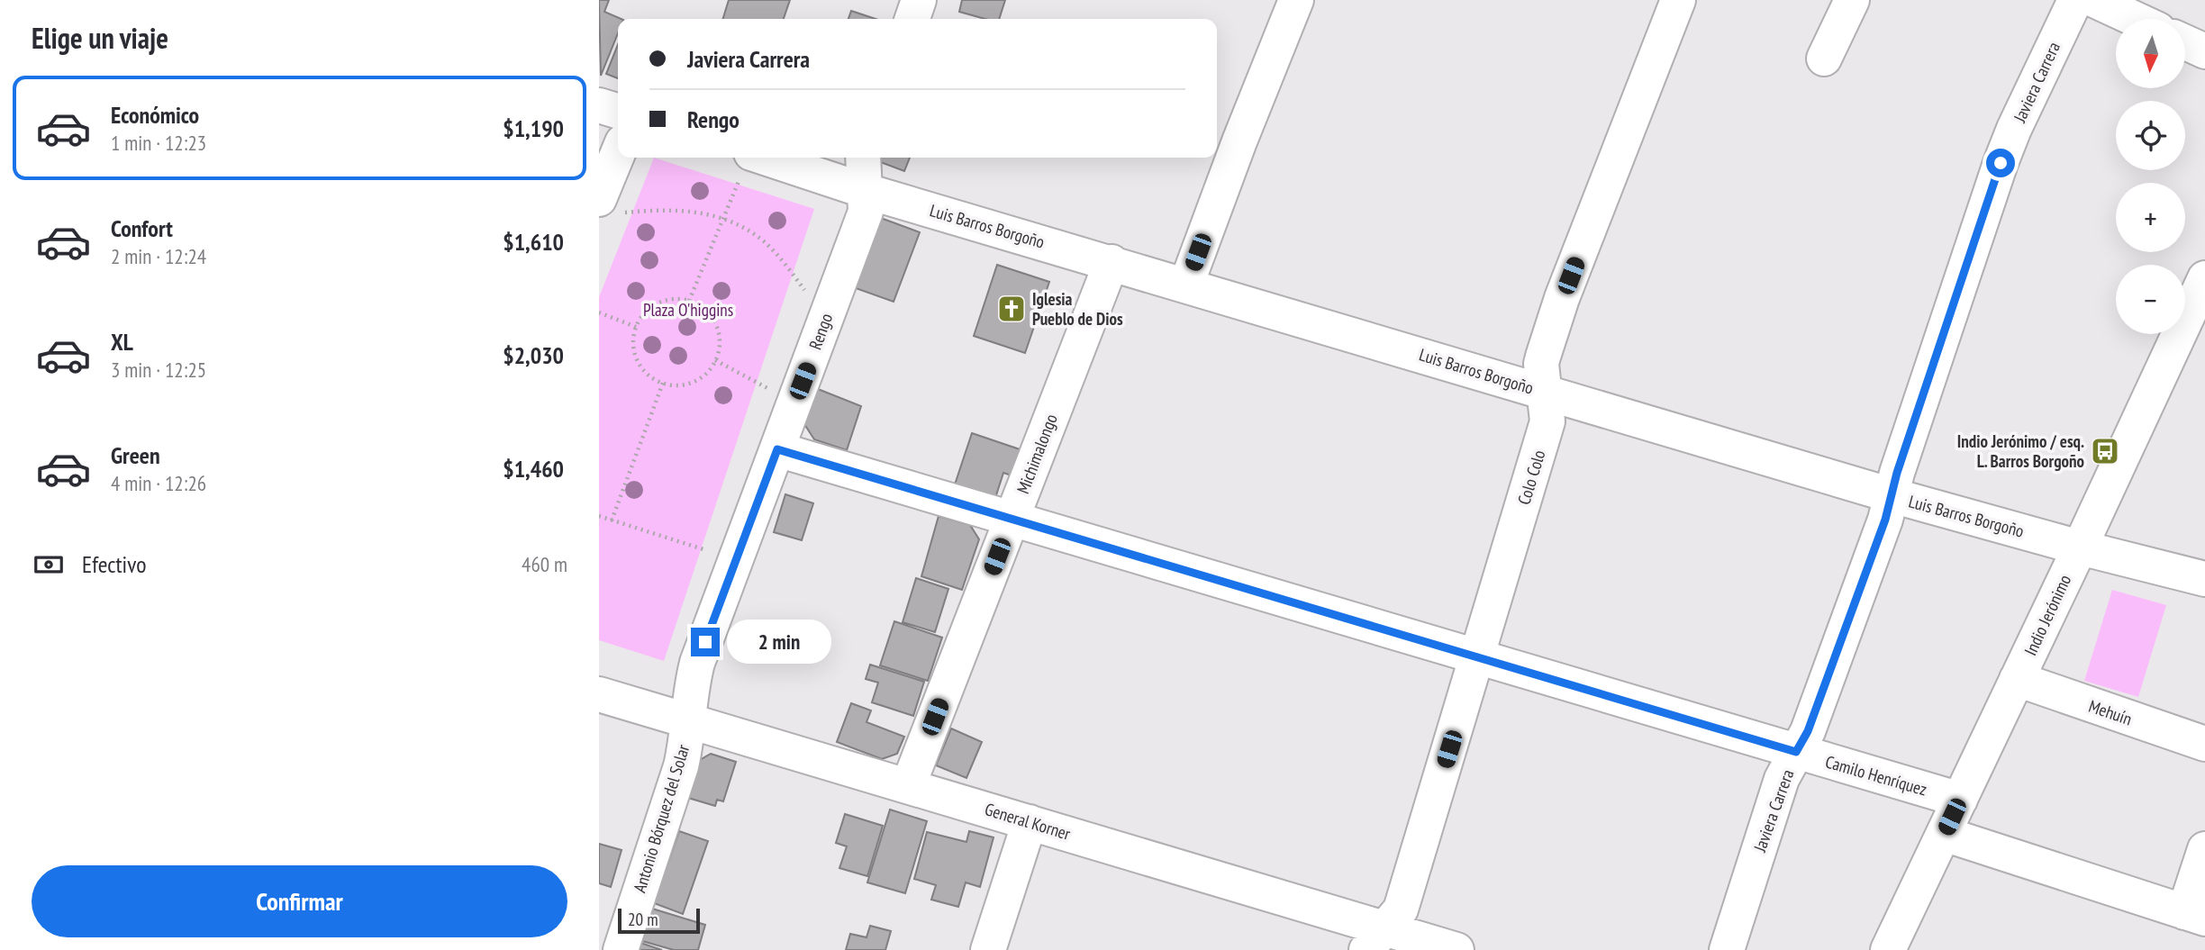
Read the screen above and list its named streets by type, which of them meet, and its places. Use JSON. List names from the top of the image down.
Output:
{
  "streets": {
    "street": [
      "Javiera Carrera",
      "Luis Barros Borgoño",
      "Rengo",
      "Michimalongo",
      "Colo Colo",
      "Indio Jerónimo",
      "Mehuín",
      "Camilo Henríquez",
      "Antonio Bórquez del Solar",
      "General Korner"
    ]
  },
  "crossings": [
    ["Javiera Carrera", "Luis Barros Borgoño"],
    ["Javiera Carrera", "Camilo Henríquez"],
    ["Luis Barros Borgoño", "Rengo"],
    ["Luis Barros Borgoño", "Michimalongo"],
    ["Luis Barros Borgoño", "Colo Colo"],
    ["Luis Barros Borgoño", "Indio Jerónimo"],
    ["Rengo", "Camilo Henríquez"],
    ["Rengo", "Antonio Bórquez del Solar"],
    ["Rengo", "General Korner"],
    ["Michimalongo", "Camilo Henríquez"],
    ["Michimalongo", "General Korner"],
    ["Colo Colo", "Camilo Henríquez"],
    ["Colo Colo", "General Korner"],
    ["Indio Jerónimo", "Mehuín"],
    ["Indio Jerónimo", "Camilo Henríquez"],
    ["Antonio Bórquez del Solar", "General Korner"]
  ],
  "parks": ["Plaza O'higgins"],
  "places": {
    "church": ["Iglesia Pueblo de Dios"],
    "bus stop": ["Indio Jerónimo / esq. L. Barros Borgoño"]
  },
  "scale_bar": "20 m",
  "north": "bottom",
  "page": {
    "heading": "Elige un viaje",
    "map_buttons": ["+", "−"],
    "banner": ["Javiera Carrera", "Rengo"],
    "list": [
      {
        "name": "Económico",
        "note": "1 min · 12:23",
        "value": "$1,190"
      },
      {
        "name": "Confort",
        "note": "2 min · 12:24",
        "value": "$1,610"
      },
      {
        "name": "XL",
        "note": "3 min · 12:25",
        "value": "$2,030"
      },
      {
        "name": "Green",
        "note": "4 min · 12:26",
        "value": "$1,460"
      }
    ],
    "pay": ["Efectivo", "460 m"],
    "bubble": "2 min",
    "buttons": "Confirmar",
    "scale": "20 m"
  }
}
